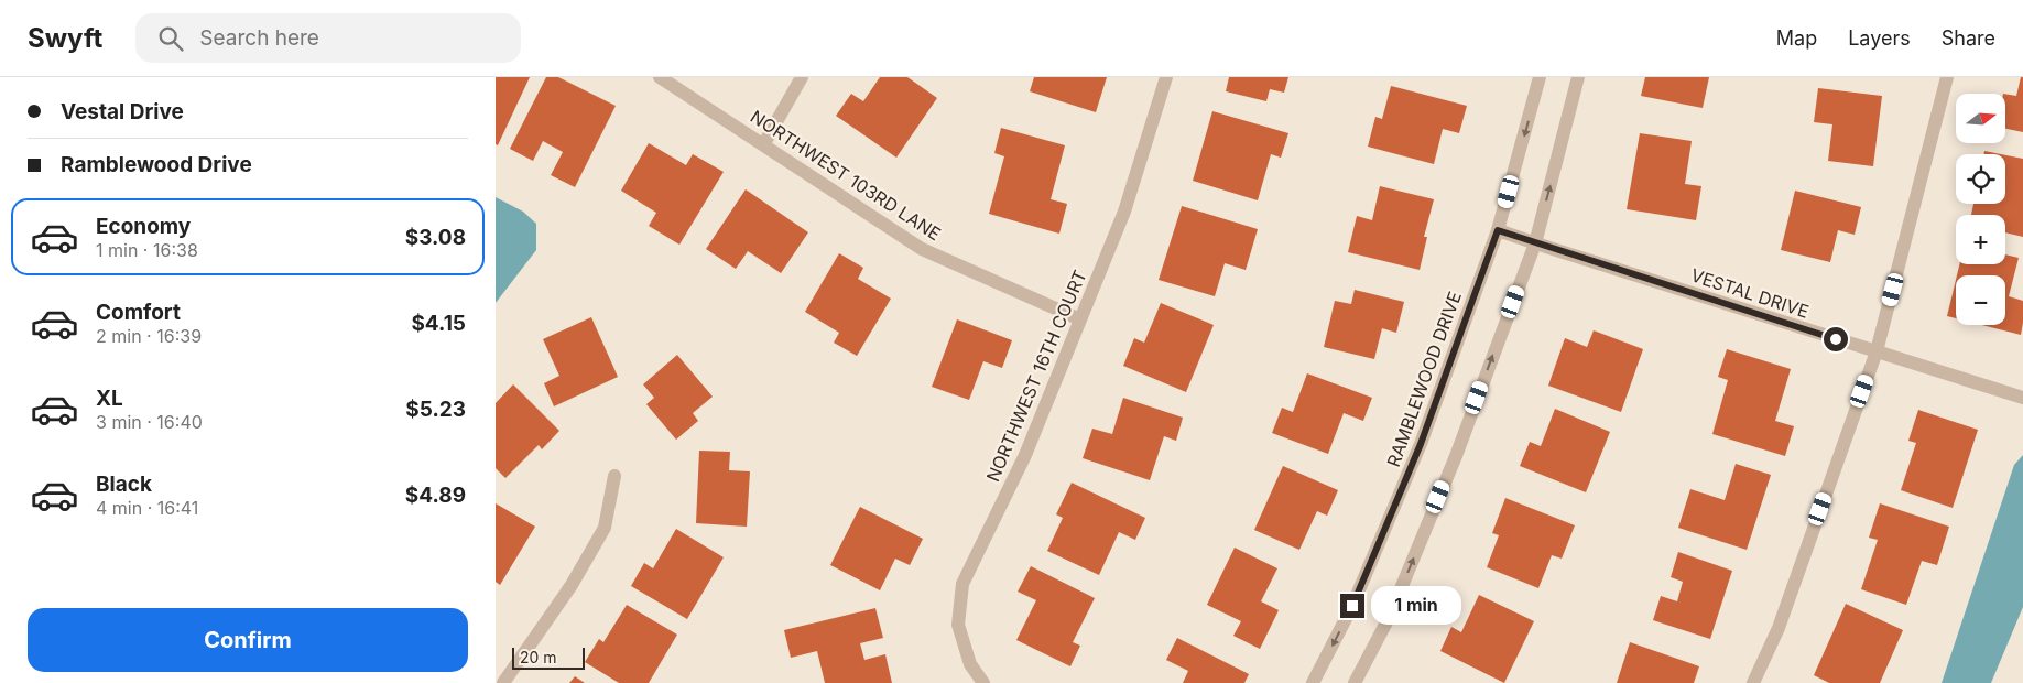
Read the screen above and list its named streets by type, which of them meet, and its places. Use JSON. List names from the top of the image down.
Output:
{
  "streets": {
    "street": [
      "NORTHWEST 103RD LANE",
      "VESTAL DRIVE",
      "NORTHWEST 16TH COURT",
      "RAMBLEWOOD DRIVE"
    ]
  },
  "crossings": [
    ["NORTHWEST 103RD LANE", "NORTHWEST 16TH COURT"],
    ["VESTAL DRIVE", "RAMBLEWOOD DRIVE"]
  ],
  "scale_bar": "20 m",
  "north": "right",
  "page": {
    "header": "Swyft",
    "search": "Search here",
    "nav": ["Map", "Layers", "Share"],
    "banner": ["Vestal Drive", "Ramblewood Drive"],
    "map_buttons": ["+", "−"],
    "list": [
      {
        "name": "Economy",
        "note": "1 min · 16:38",
        "value": "$3.08"
      },
      {
        "name": "Comfort",
        "note": "2 min · 16:39",
        "value": "$4.15"
      },
      {
        "name": "XL",
        "note": "3 min · 16:40",
        "value": "$5.23"
      },
      {
        "name": "Black",
        "note": "4 min · 16:41",
        "value": "$4.89"
      }
    ],
    "bubble": "1 min",
    "buttons": "Confirm",
    "scale": "20 m"
  }
}
